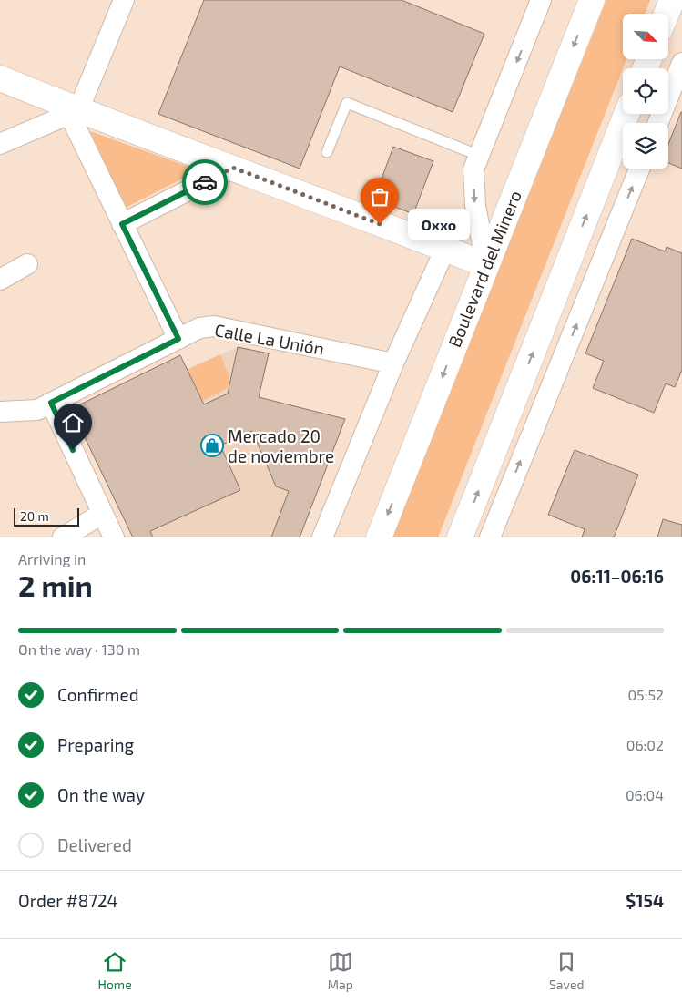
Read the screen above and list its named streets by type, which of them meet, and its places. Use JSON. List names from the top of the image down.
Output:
{
  "streets": {
    "main road": ["Boulevard del Minero"],
    "street": ["Calle La Unión"]
  },
  "places": {
    "other": ["Oxxo"],
    "shop": ["Mercado 20 de noviembre"]
  },
  "scale_bar": "20 m",
  "north": "bottom right",
  "page": {
    "bubble": "Oxxo",
    "scale": "20 m",
    "heading": ["2 min", "Arriving in", "06:11–06:16"],
    "panel": ["Order #8724", "$154"],
    "bar": "On the way · 130 m",
    "list": [
      ["Confirmed", "05:52"],
      ["Preparing", "06:02"],
      ["On the way", "06:04"],
      "Delivered"
    ],
    "tabs": ["Home", "Map", "Saved"]
  }
}
